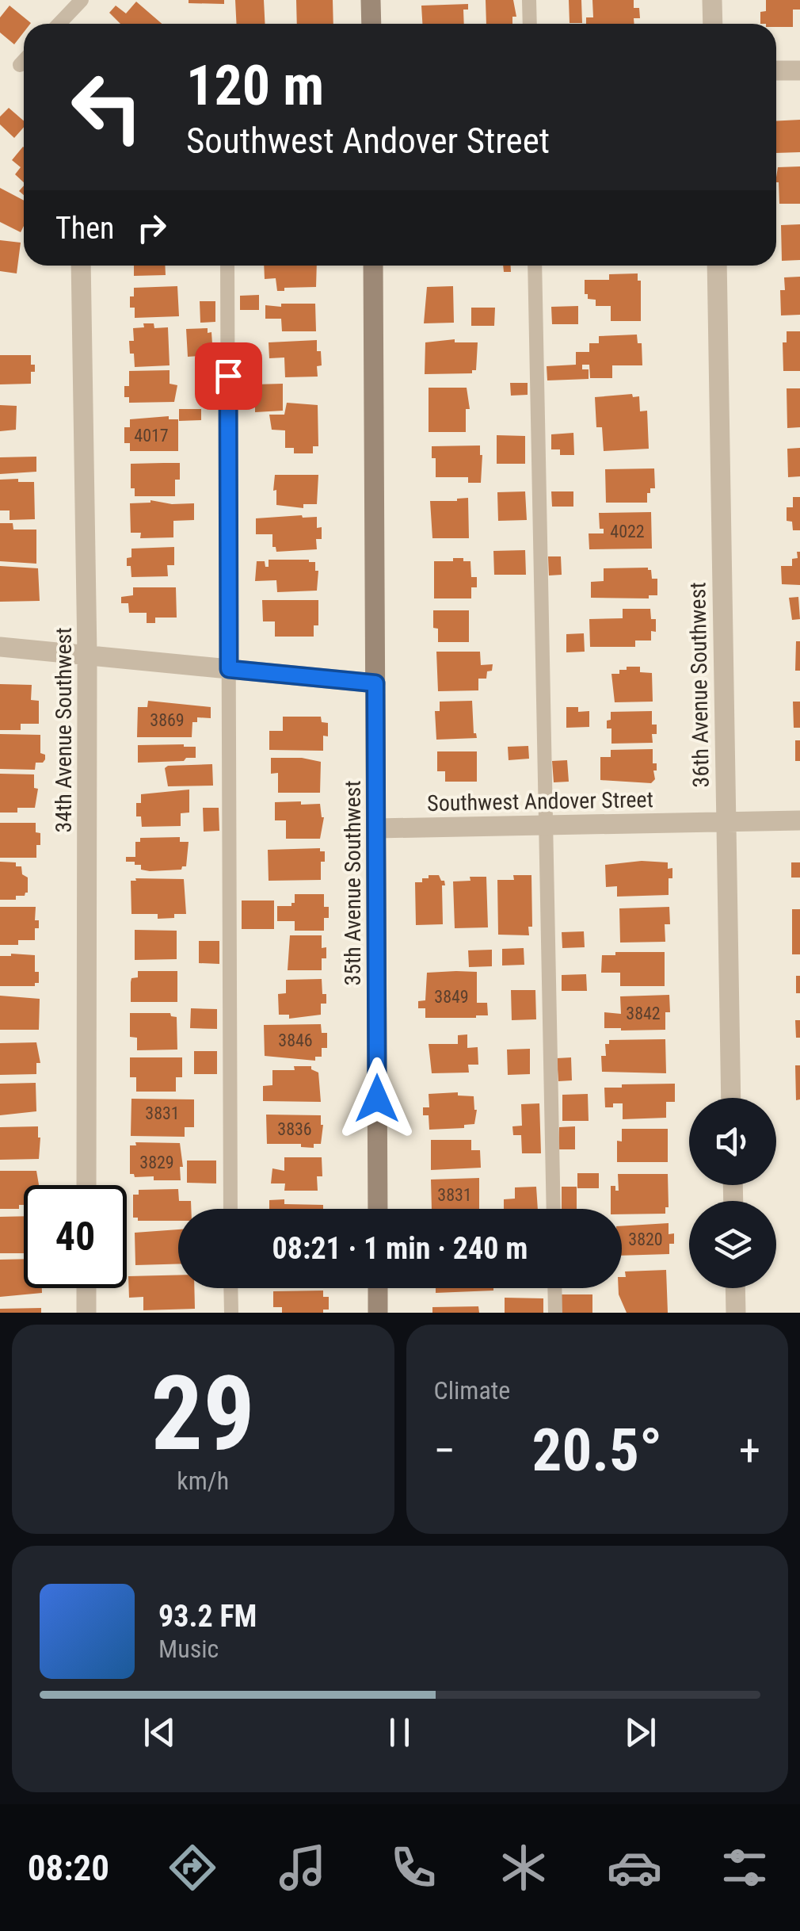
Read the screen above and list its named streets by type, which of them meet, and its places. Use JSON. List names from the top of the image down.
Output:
{
  "streets": {
    "street": [
      "36th Avenue Southwest",
      "34th Avenue Southwest",
      "Southwest Andover Street",
      "35th Avenue Southwest"
    ]
  },
  "crossings": [
    ["36th Avenue Southwest", "Southwest Andover Street"],
    ["Southwest Andover Street", "35th Avenue Southwest"]
  ],
  "house_numbers": [
    "4017",
    "4022",
    "3869",
    "3849",
    "3842",
    "3846",
    "3831",
    "3836",
    "3829",
    "3831",
    "3820"
  ],
  "page": {
    "turn": ["120 m", "Southwest Andover Street"],
    "then": "Then",
    "limit": "40",
    "trip": "08:21 · 1 min · 240 m",
    "tile": [
      ["29", "km/h"],
      "Climate"
    ],
    "heat": ["−", "20.5°", "+"],
    "song": ["93.2 FM", "Music"],
    "tabs": "08:20"
  }
}
